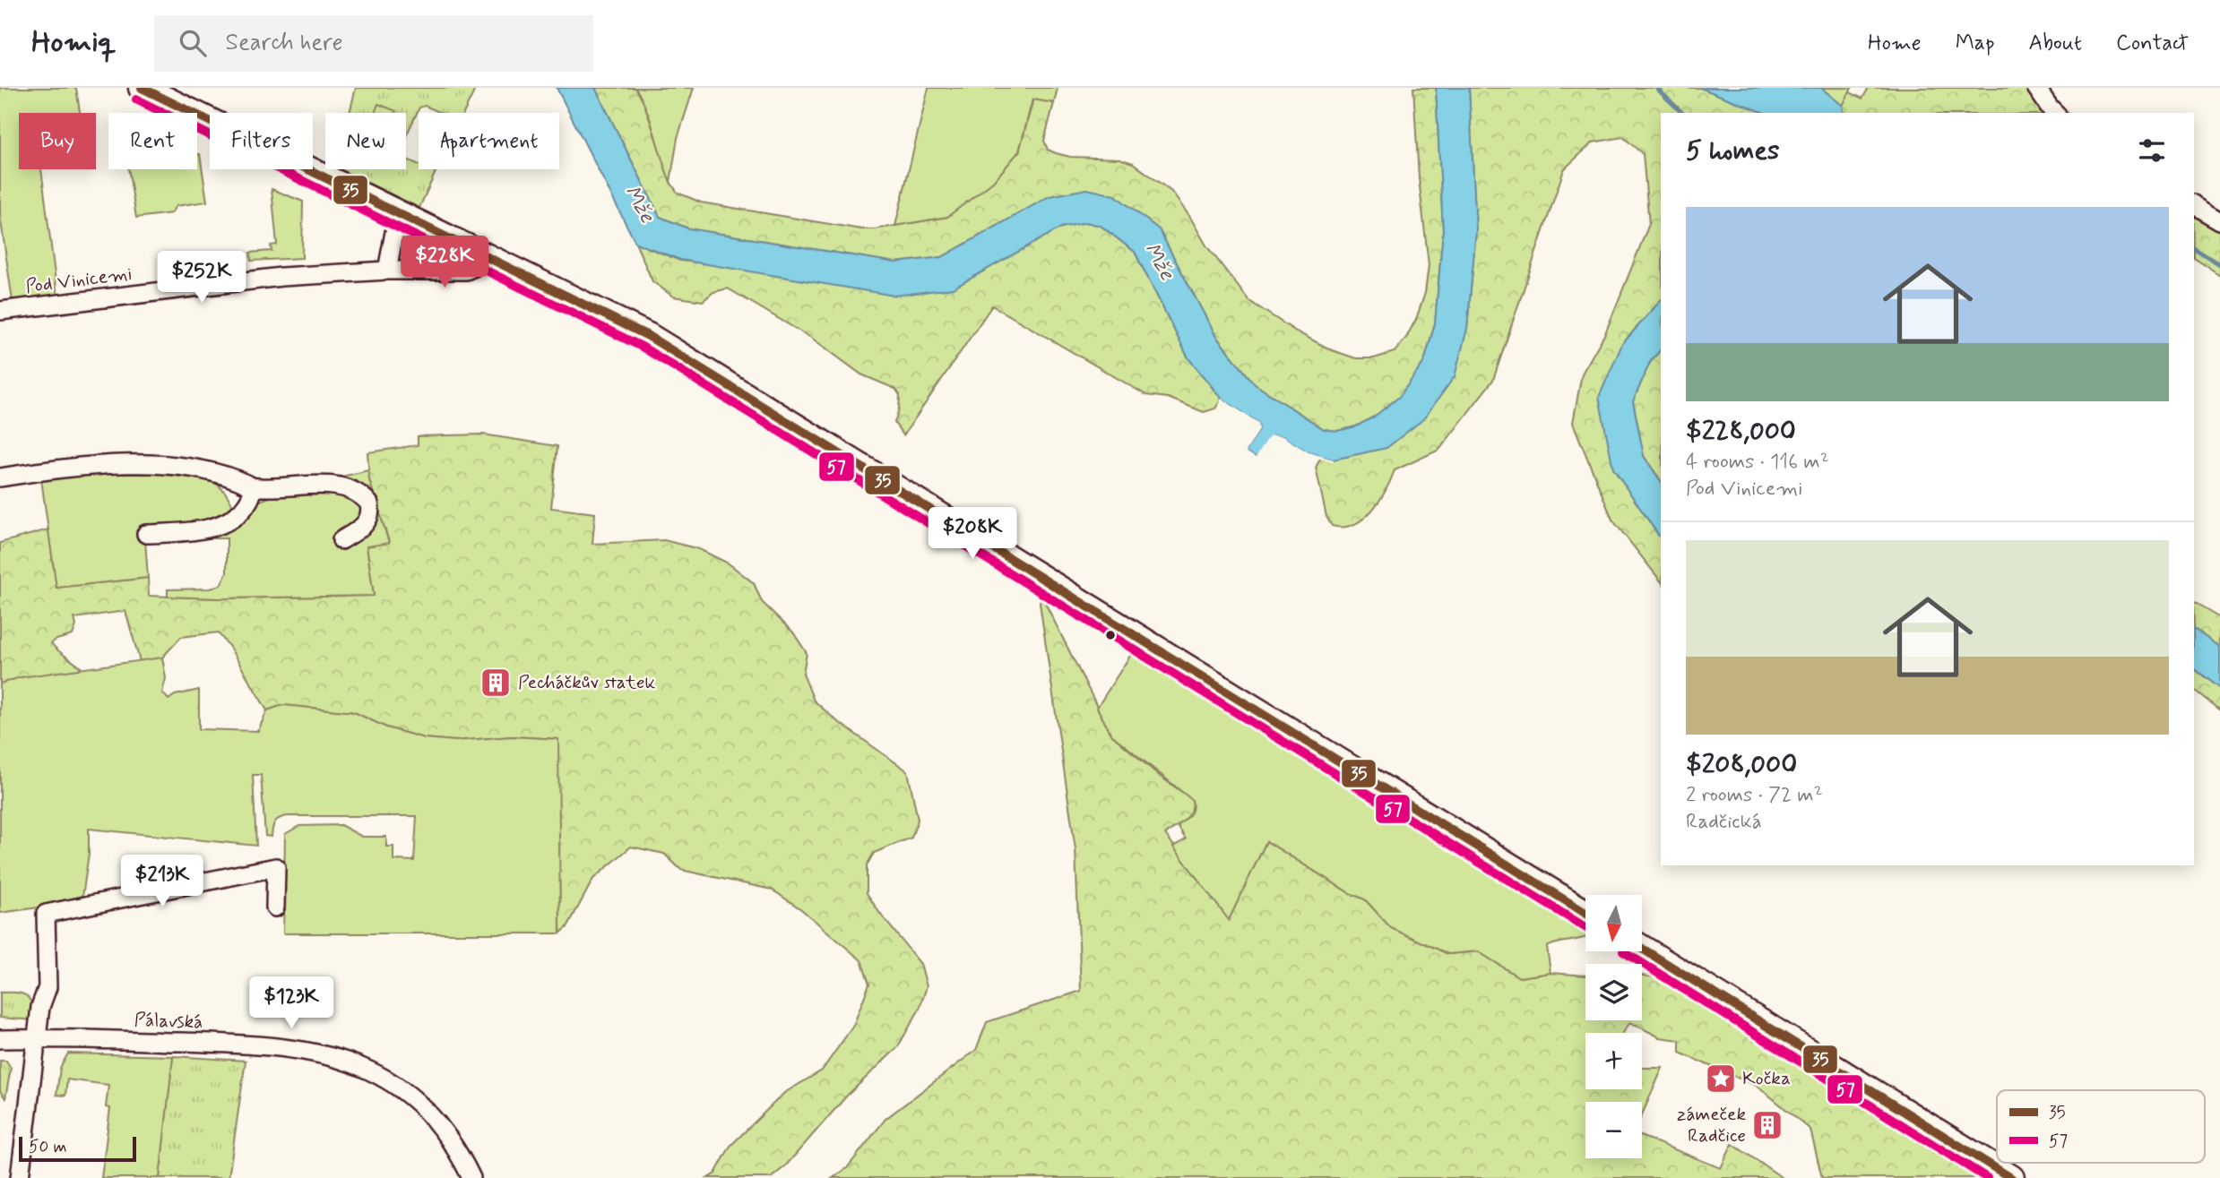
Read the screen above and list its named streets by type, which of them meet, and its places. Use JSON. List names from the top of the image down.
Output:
{
  "streets": {
    "street": ["Pod Vinicemi", "Pálavská"]
  },
  "water": ["Mže"],
  "places": {
    "building": ["Pecháčkův statek", "zámeček Radčice"],
    "place": ["Kočka"]
  },
  "lines": ["transit line 35", "transit line 57"],
  "legend": ["35", "57"],
  "scale_bar": "50 m",
  "north": "bottom",
  "page": {
    "header": "Homiq",
    "search": "Search here",
    "nav": [
      "Home",
      "Map",
      "About",
      "Contact"
    ],
    "chip": [
      "Buy",
      "Rent",
      "Filters",
      "New",
      "Apartment"
    ],
    "heading": "5 homes",
    "list": [
      {
        "name": "$228,000",
        "note": "4 rooms · 116 m² · Pod Vinicemi"
      },
      {
        "name": "$208,000",
        "note": "2 rooms · 72 m² · Radčická"
      }
    ],
    "price": [
      "$228K",
      "$252K",
      "$208K",
      "$213K",
      "$123K"
    ],
    "map_buttons": ["+", "−"],
    "scale": "50 m"
  }
}
